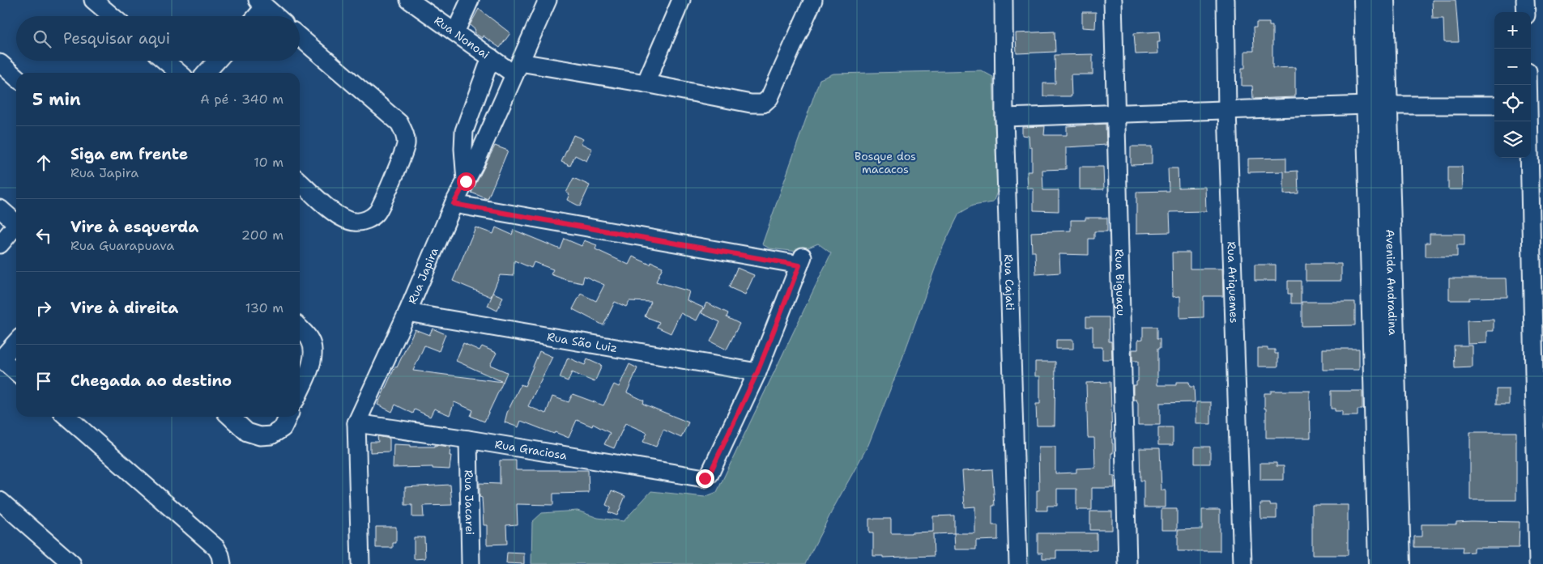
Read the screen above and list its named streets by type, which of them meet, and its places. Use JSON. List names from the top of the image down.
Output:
{
  "streets": {
    "main road": ["Avenida Andradina"],
    "street": [
      "Rua Nonoai",
      "Rua Japira",
      "Rua Biguaçu",
      "Rua Cajati",
      "Rua Ariquemes",
      "Rua São Luiz",
      "Rua Graciosa",
      "Rua Jacarei"
    ]
  },
  "crossings": [
    ["Rua Nonoai", "Rua Japira"],
    ["Rua Japira", "Rua São Luiz"],
    ["Rua Japira", "Rua Graciosa"],
    ["Rua São Luiz", "Rua Graciosa"],
    ["Rua Graciosa", "Rua Jacarei"]
  ],
  "parks": ["Bosque dos macacos"],
  "page": {
    "map_buttons": ["+", "−"],
    "search": "Pesquisar aqui",
    "heading": ["5 min", "A pé · 340 m"],
    "list": [
      ["Siga em frente", "Rua Japira", "10 m"],
      ["Vire à esquerda", "Rua Guarapuava", "200 m"],
      ["Vire à direita", "130 m"],
      "Chegada ao destino"
    ]
  }
}
